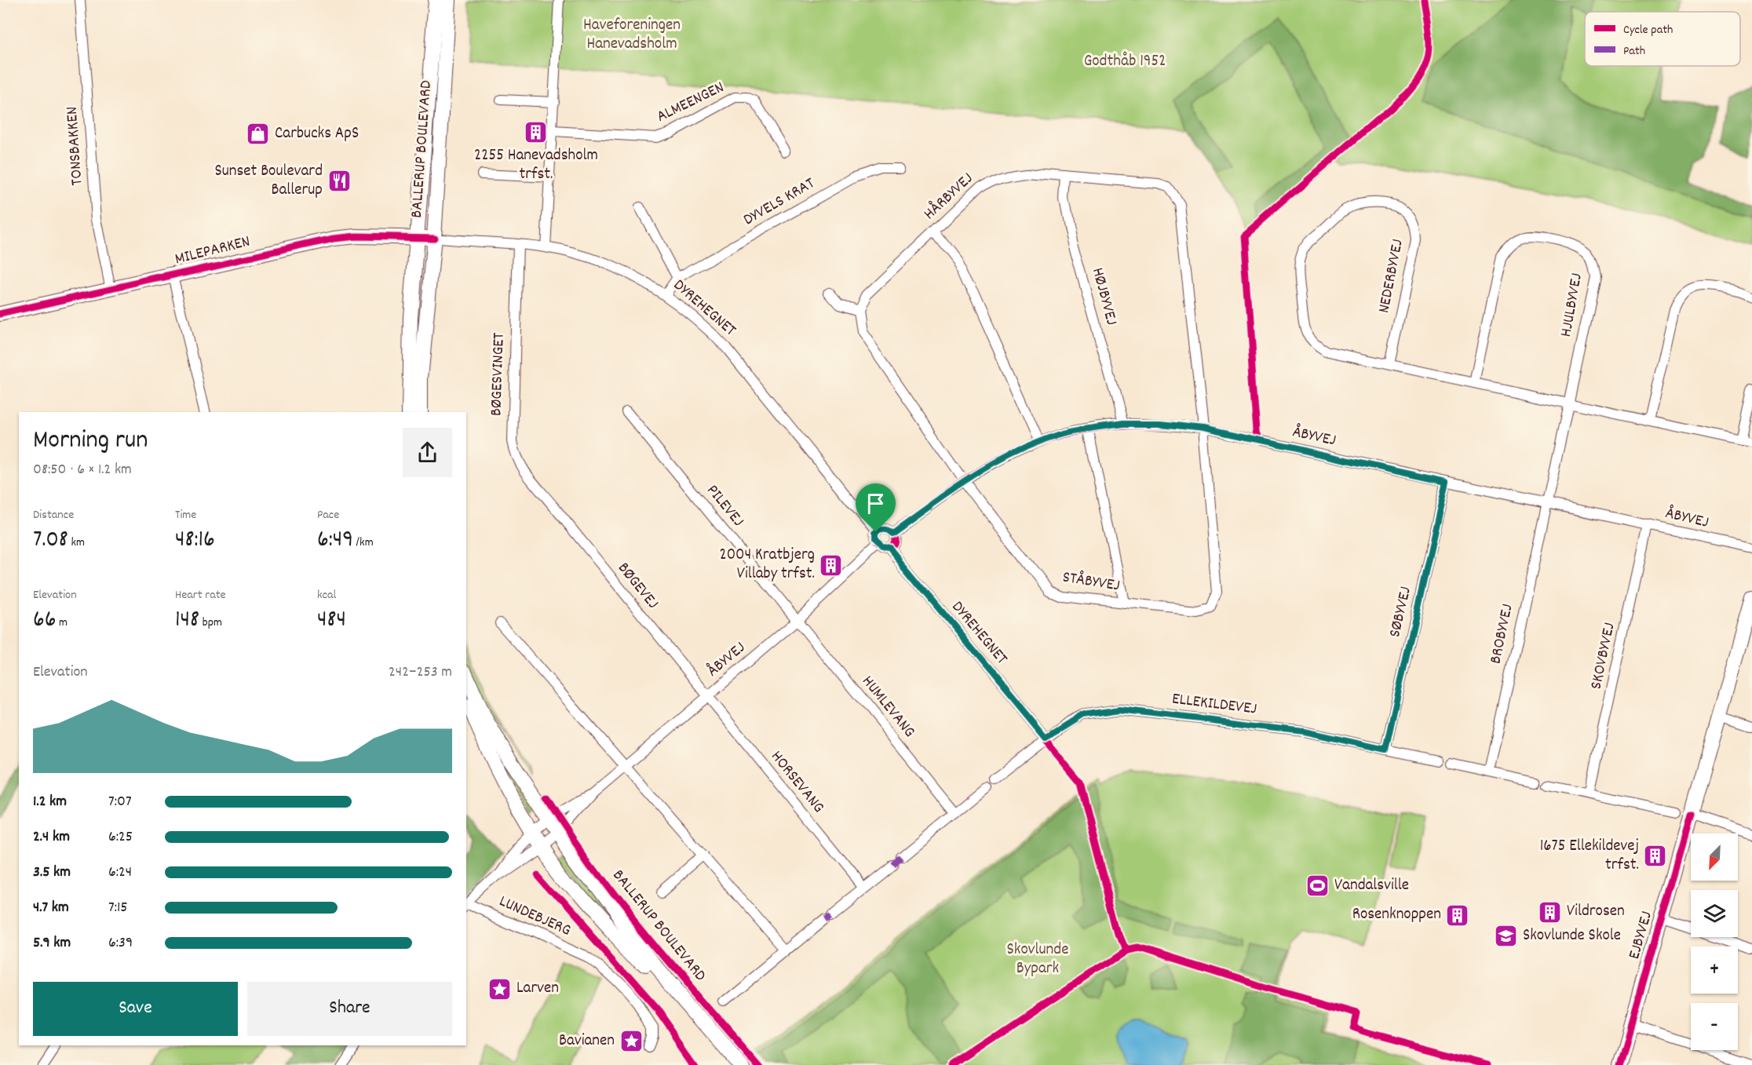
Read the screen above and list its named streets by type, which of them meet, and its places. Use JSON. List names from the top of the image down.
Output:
{
  "streets": {
    "street": [
      "ALMEENGEN",
      "TONSBAKKEN",
      "BALLERUP BOULEVARD",
      "HÅRBYVEJ",
      "DYVELS KRAT",
      "MILEPARKEN",
      "NEDERBYVEJ",
      "HØJBYVEJ",
      "HJULBYVEJ",
      "DYREHEGNET",
      "BØGESVINGET",
      "ÅBYVEJ",
      "PILEVEJ",
      "STÅBYVEJ",
      "BØGEVEJ",
      "SØBYVEJ",
      "BROBYVEJ",
      "SKOVBYVEJ",
      "ELLEKILDEVEJ",
      "HUMLEVANG",
      "HORSEVANG",
      "LUNDEBJERG",
      "EJBYVEJ"
    ]
  },
  "crossings": [
    ["TONSBAKKEN", "MILEPARKEN"],
    ["BALLERUP BOULEVARD", "MILEPARKEN"],
    ["BALLERUP BOULEVARD", "DYREHEGNET"],
    ["BALLERUP BOULEVARD", "ÅBYVEJ"],
    ["BALLERUP BOULEVARD", "LUNDEBJERG"],
    ["HÅRBYVEJ", "HØJBYVEJ"],
    ["HÅRBYVEJ", "ÅBYVEJ"],
    ["HÅRBYVEJ", "STÅBYVEJ"],
    ["DYVELS KRAT", "DYREHEGNET"],
    ["MILEPARKEN", "DYREHEGNET"],
    ["NEDERBYVEJ", "HJULBYVEJ"],
    ["HØJBYVEJ", "ÅBYVEJ"],
    ["HJULBYVEJ", "ÅBYVEJ"],
    ["HJULBYVEJ", "BROBYVEJ"],
    ["DYREHEGNET", "BØGESVINGET"],
    ["DYREHEGNET", "ÅBYVEJ"],
    ["DYREHEGNET", "ELLEKILDEVEJ"],
    ["BØGESVINGET", "BØGEVEJ"],
    ["ÅBYVEJ", "PILEVEJ"],
    ["ÅBYVEJ", "STÅBYVEJ"],
    ["ÅBYVEJ", "BØGEVEJ"],
    ["ÅBYVEJ", "SØBYVEJ"],
    ["ÅBYVEJ", "BROBYVEJ"],
    ["ÅBYVEJ", "SKOVBYVEJ"],
    ["ÅBYVEJ", "HUMLEVANG"],
    ["ÅBYVEJ", "HORSEVANG"],
    ["ÅBYVEJ", "LUNDEBJERG"],
    ["PILEVEJ", "HUMLEVANG"],
    ["BØGEVEJ", "HORSEVANG"],
    ["SØBYVEJ", "ELLEKILDEVEJ"]
  ],
  "parks": ["Haveforeningen Hanevadsholm", "Godthåb 1952", "Skovlunde Bypark"],
  "places": {
    "building": [
      "2255 Hanevadsholm trfst.",
      "2004 Kratbjerg Villaby trfst.",
      "1675 Ellekildevej trfst.",
      "Vildrosen",
      "Rosenknoppen"
    ],
    "shop": ["Carbucks ApS"],
    "restaurant": ["Sunset Boulevard Ballerup"],
    "sports": ["Vandalsville"],
    "school or university": ["Skovlunde Skole"],
    "place": ["Larven", "Bavianen"]
  },
  "legend": ["Cycle path", "Path"],
  "north": "bottom left",
  "page": {
    "heading": ["Morning run", "08:50 · 6 × 1.2 km"],
    "stats": [
      ["Distance", "7.08 km"],
      ["Time", "48:16"],
      ["Pace", "6:49 /km"],
      ["Elevation", "66 m"],
      ["Heart rate", "148 bpm"],
      ["kcal", "484"]
    ],
    "chart": ["Elevation", "242–253 m"],
    "list": [
      {
        "name": "1.2 km",
        "note": "7:07"
      },
      {
        "name": "2.4 km",
        "note": "6:25"
      },
      {
        "name": "3.5 km",
        "note": "6:24"
      },
      {
        "name": "4.7 km",
        "note": "7:15"
      },
      {
        "name": "5.9 km",
        "note": "6:39"
      }
    ],
    "map_buttons": ["+", "−"],
    "buttons": ["Save", "Share"]
  }
}
